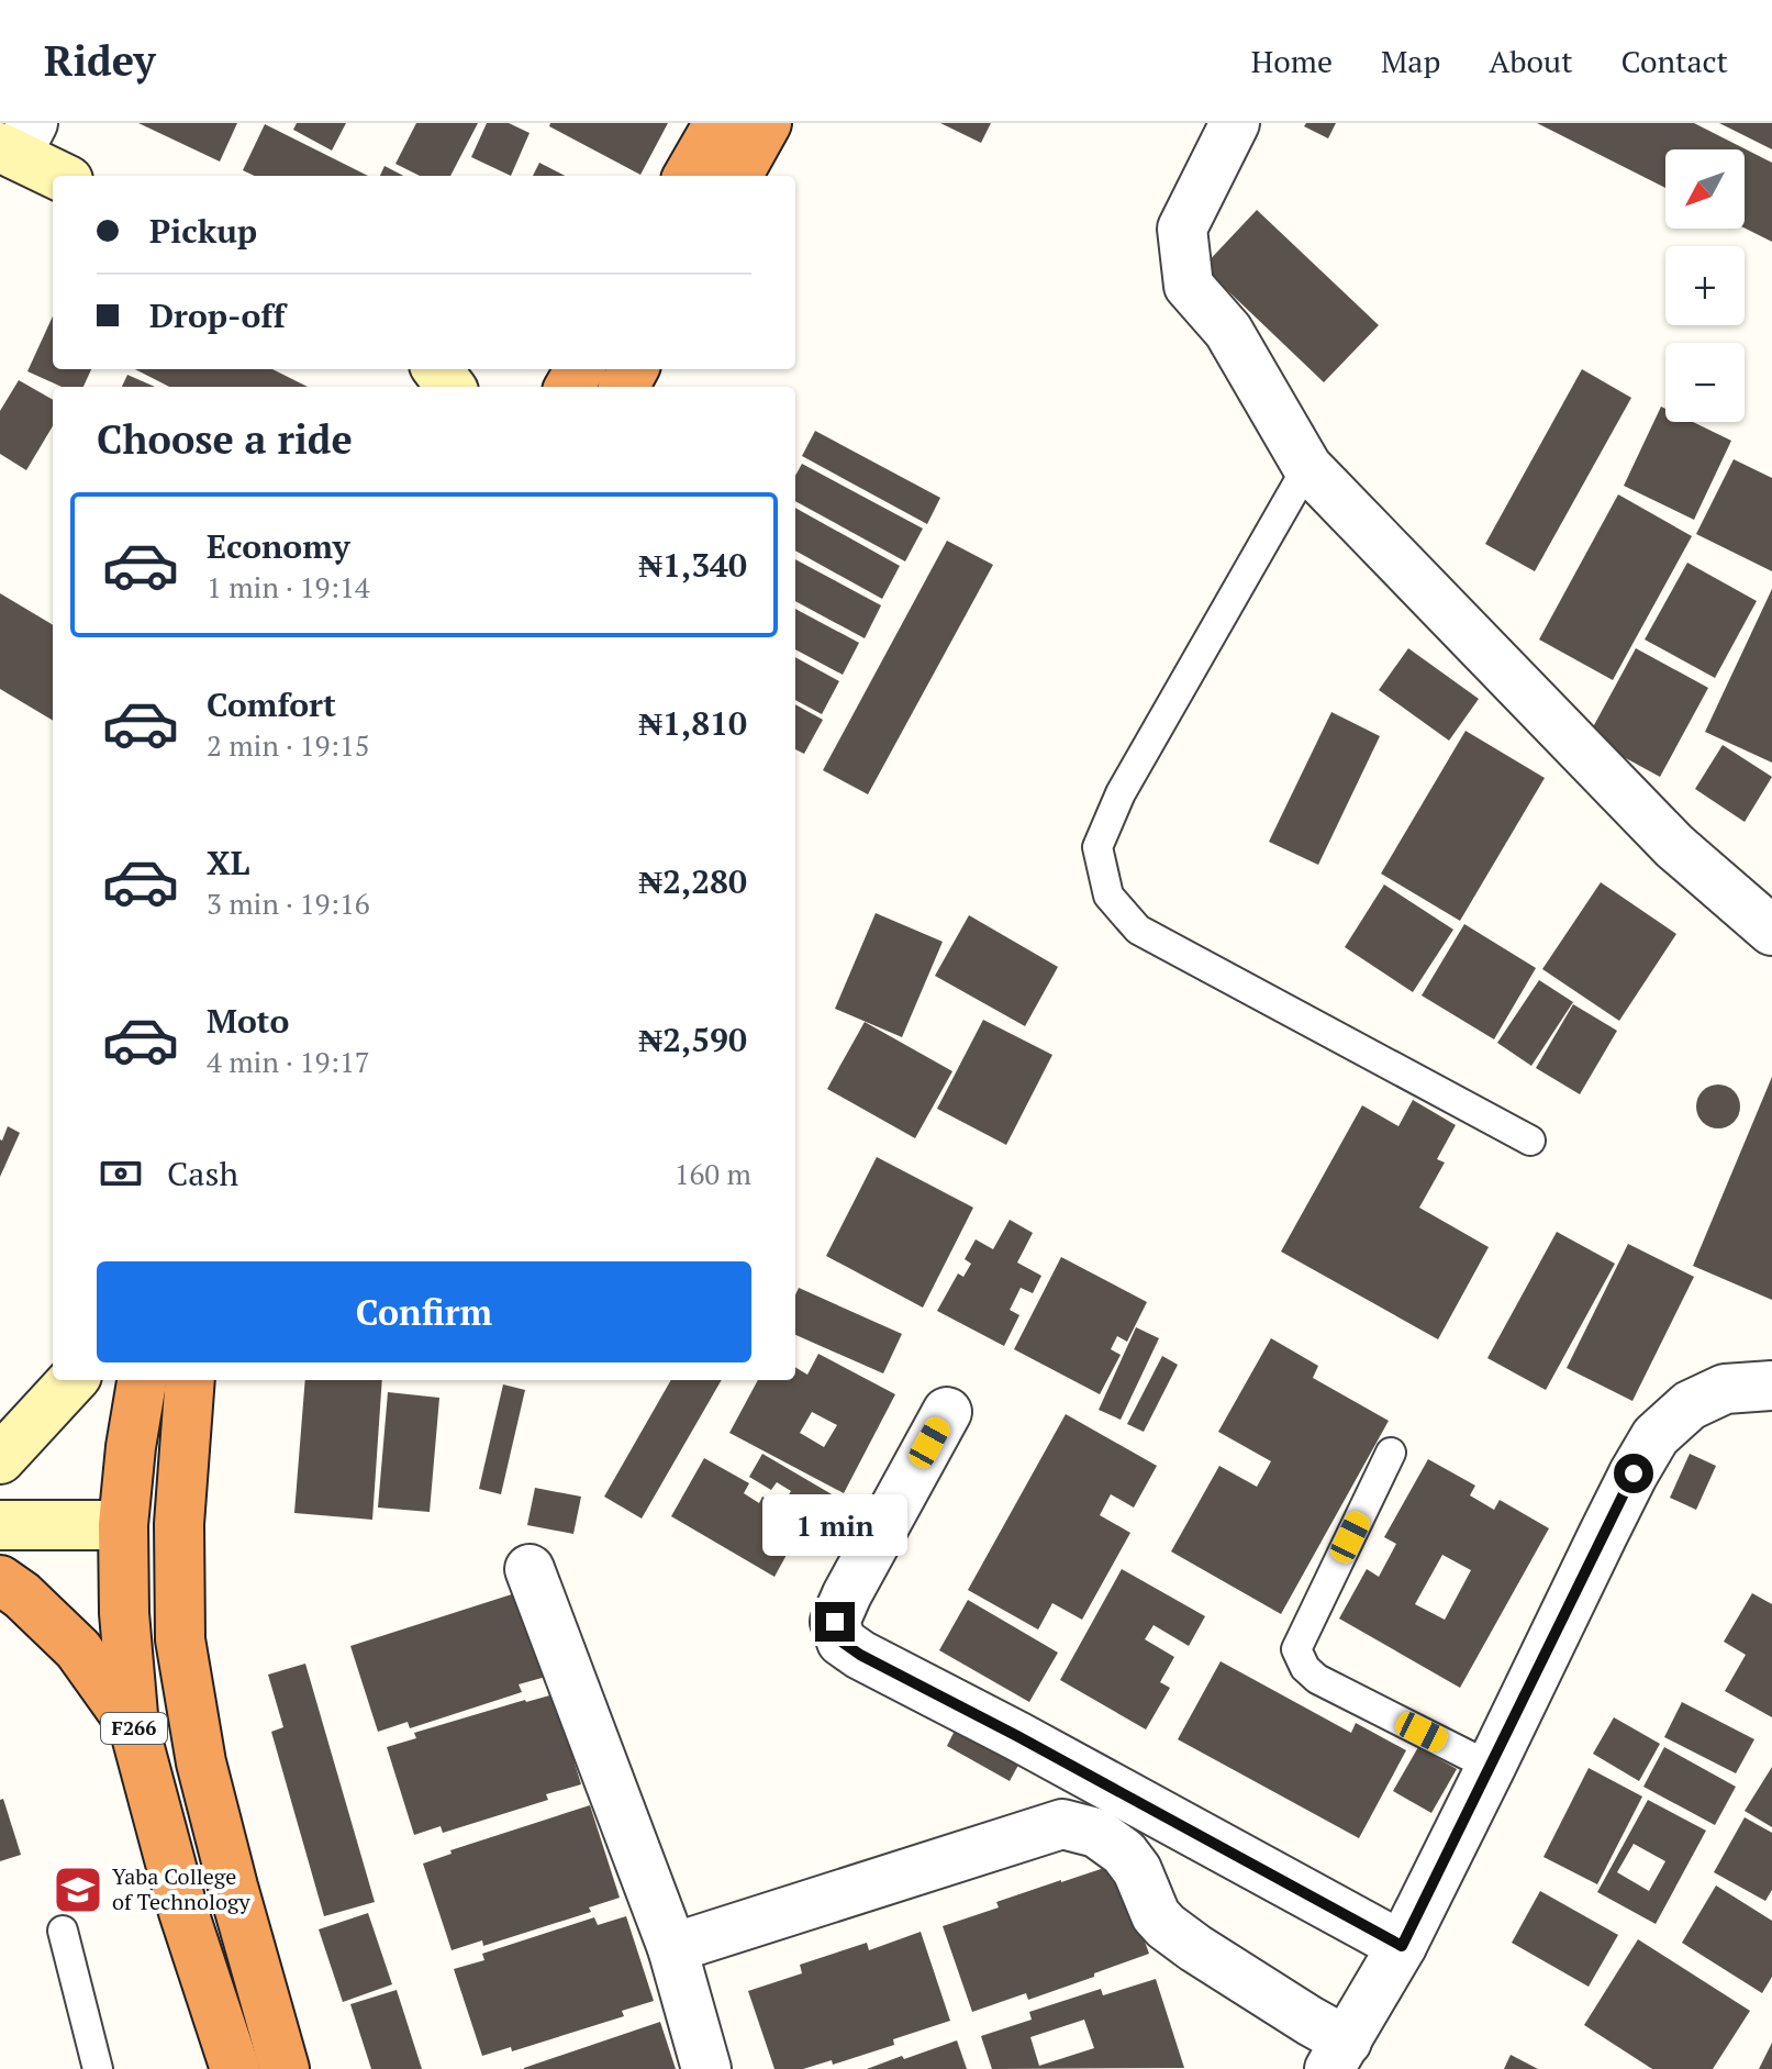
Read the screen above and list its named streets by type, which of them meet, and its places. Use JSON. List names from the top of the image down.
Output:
{
  "streets": {
    "highway": ["F266"]
  },
  "places": {
    "school or university": ["Yaba College of Technology"]
  },
  "north": "bottom left",
  "page": {
    "header": "Ridey",
    "nav": [
      "Home",
      "Map",
      "About",
      "Contact"
    ],
    "map_buttons": ["+", "−"],
    "banner": ["Pickup", "Drop-off"],
    "heading": "Choose a ride",
    "list": [
      {
        "name": "Economy",
        "note": "1 min · 19:14",
        "value": "₦1,340"
      },
      {
        "name": "Comfort",
        "note": "2 min · 19:15",
        "value": "₦1,810"
      },
      {
        "name": "XL",
        "note": "3 min · 19:16",
        "value": "₦2,280"
      },
      {
        "name": "Moto",
        "note": "4 min · 19:17",
        "value": "₦2,590"
      }
    ],
    "pay": ["Cash", "160 m"],
    "buttons": "Confirm",
    "bubble": "1 min"
  }
}
